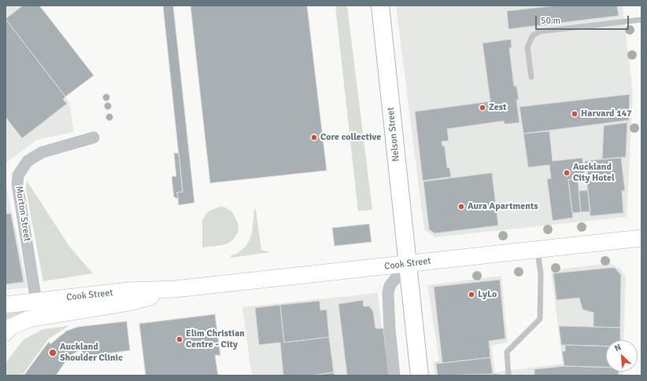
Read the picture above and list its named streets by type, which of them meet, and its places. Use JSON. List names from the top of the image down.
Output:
{
  "streets": {
    "main road": ["Nelson Street", "Cook Street"],
    "street": ["Morton Street"]
  },
  "crossings": [
    ["Nelson Street", "Cook Street"],
    ["Morton Street", "Cook Street"]
  ],
  "places": [
    "Zest",
    "Harvard 147",
    "Core collective",
    "Auckland City Hotel",
    "Aura Apartments",
    "LyLo",
    "Elim Christian Centre - City",
    "Auckland Shoulder Clinic"
  ],
  "scale_bar": "50 m",
  "north": "top left"
}
